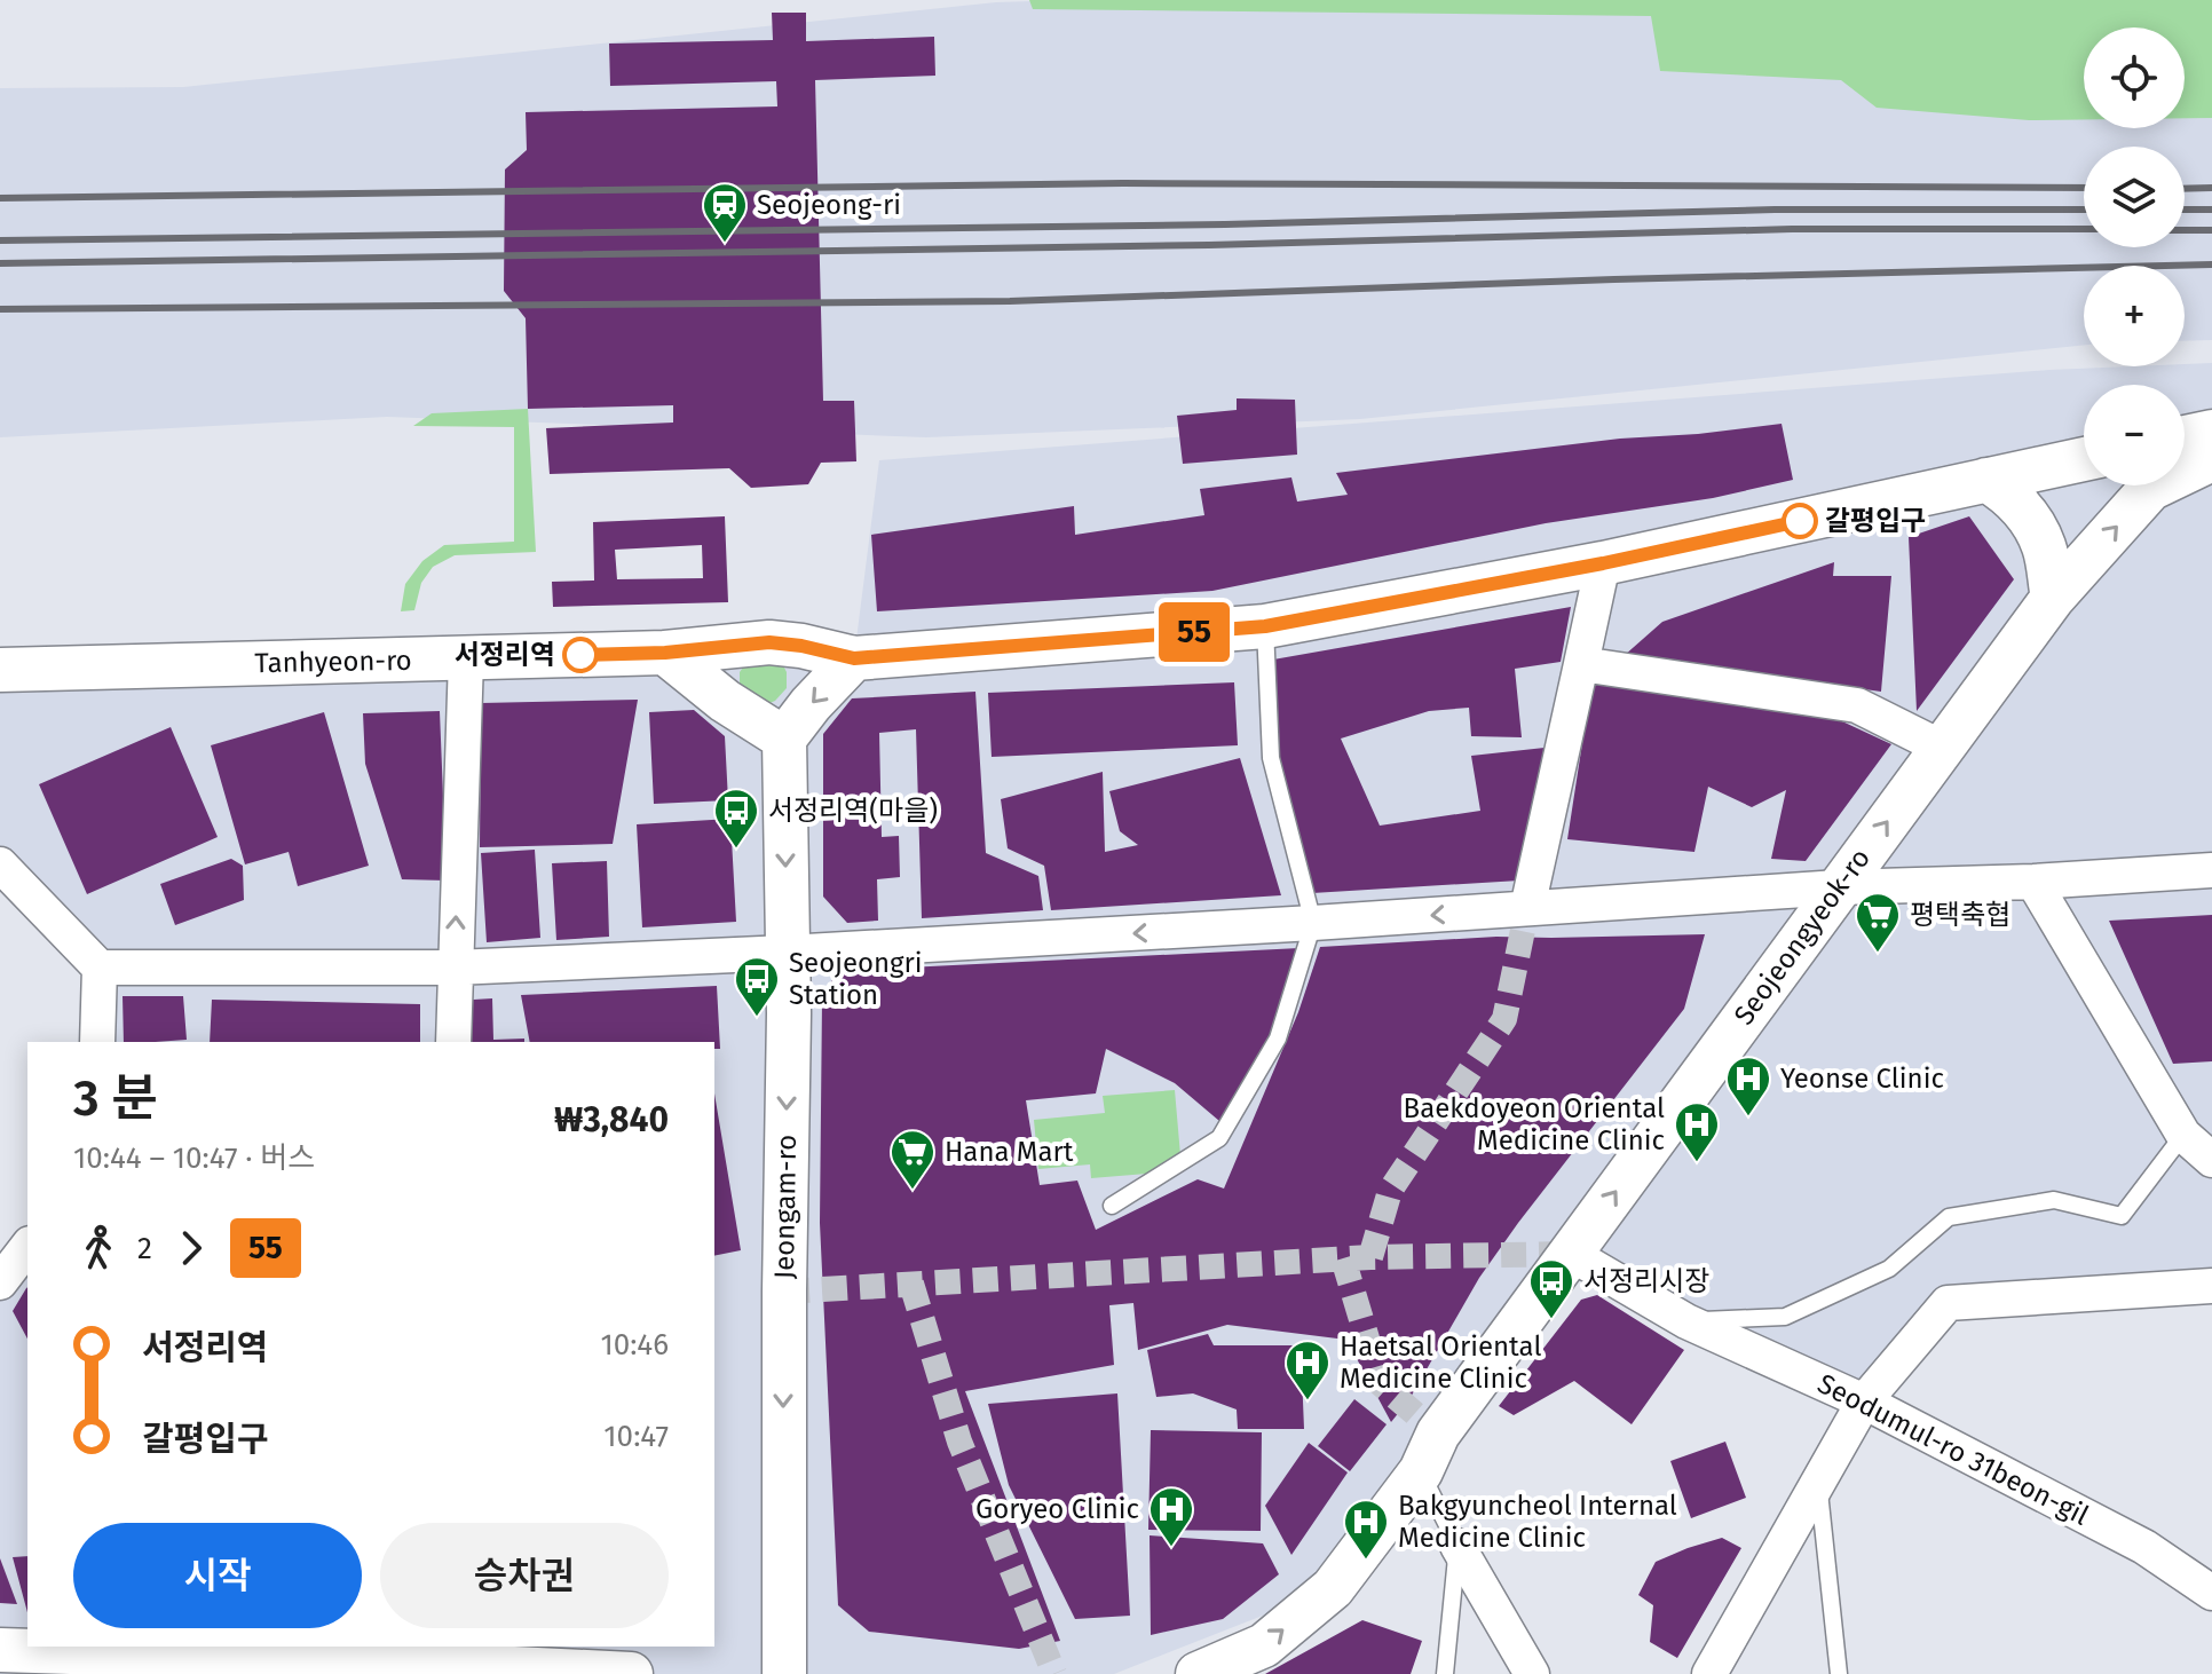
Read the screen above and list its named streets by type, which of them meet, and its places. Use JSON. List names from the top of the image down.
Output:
{
  "streets": {
    "street": [
      "Tanhyeon-ro",
      "Seojeongyeok-ro",
      "Jeongam-ro",
      "Seodumul-ro 31beon-gil"
    ]
  },
  "crossings": [
    ["Seojeongyeok-ro", "Seodumul-ro 31beon-gil"]
  ],
  "one_way": ["Seojeongyeok-ro"],
  "places": {
    "station": ["Seojeong-ri"],
    "other": ["갈평입구", "서정리역"],
    "bus stop": ["서정리역(마을)", "Seojeongri Station", "서정리시장"],
    "supermarket": ["평택축협", "Hana Mart"],
    "hospital": [
      "Yeonse Clinic",
      "Baekdoyeon Oriental Medicine Clinic",
      "Haetsal Oriental Medicine Clinic",
      "Goryeo Clinic",
      "Bakgyuncheol Internal Medicine Clinic"
    ]
  },
  "lines": ["bus line 55"],
  "page": {
    "on_map": "55",
    "map_buttons": ["+", "−"],
    "heading": ["3 분", "10:44 – 10:47 · 버스", "₩3,840"],
    "legs": ["2", "55"],
    "list": [
      {
        "name": "서정리역",
        "value": "10:46"
      },
      {
        "name": "갈평입구",
        "value": "10:47"
      }
    ],
    "buttons": ["시작", "승차권"]
  }
}
